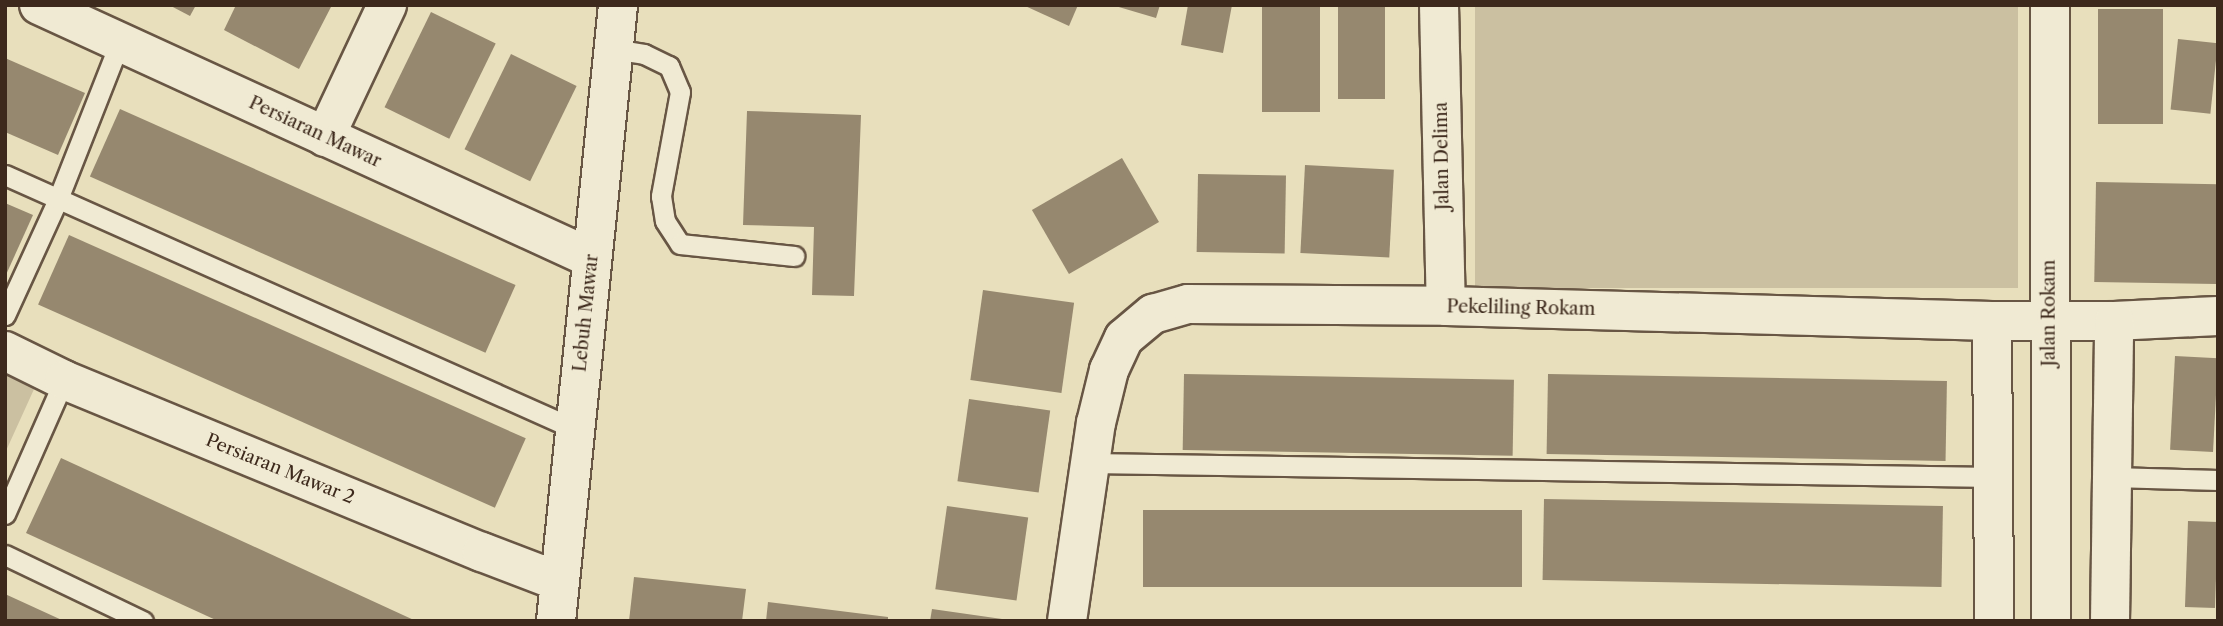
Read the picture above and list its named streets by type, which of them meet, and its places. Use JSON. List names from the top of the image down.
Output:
{
  "streets": {
    "street": [
      "Persiaran Mawar",
      "Jalan Delima",
      "Pekeliling Rokam",
      "Lebuh Mawar",
      "Jalan Rokam",
      "Persiaran Mawar 2"
    ]
  },
  "crossings": [
    ["Persiaran Mawar", "Lebuh Mawar"],
    ["Jalan Delima", "Pekeliling Rokam"],
    ["Pekeliling Rokam", "Jalan Rokam"],
    ["Lebuh Mawar", "Persiaran Mawar 2"]
  ]
}
